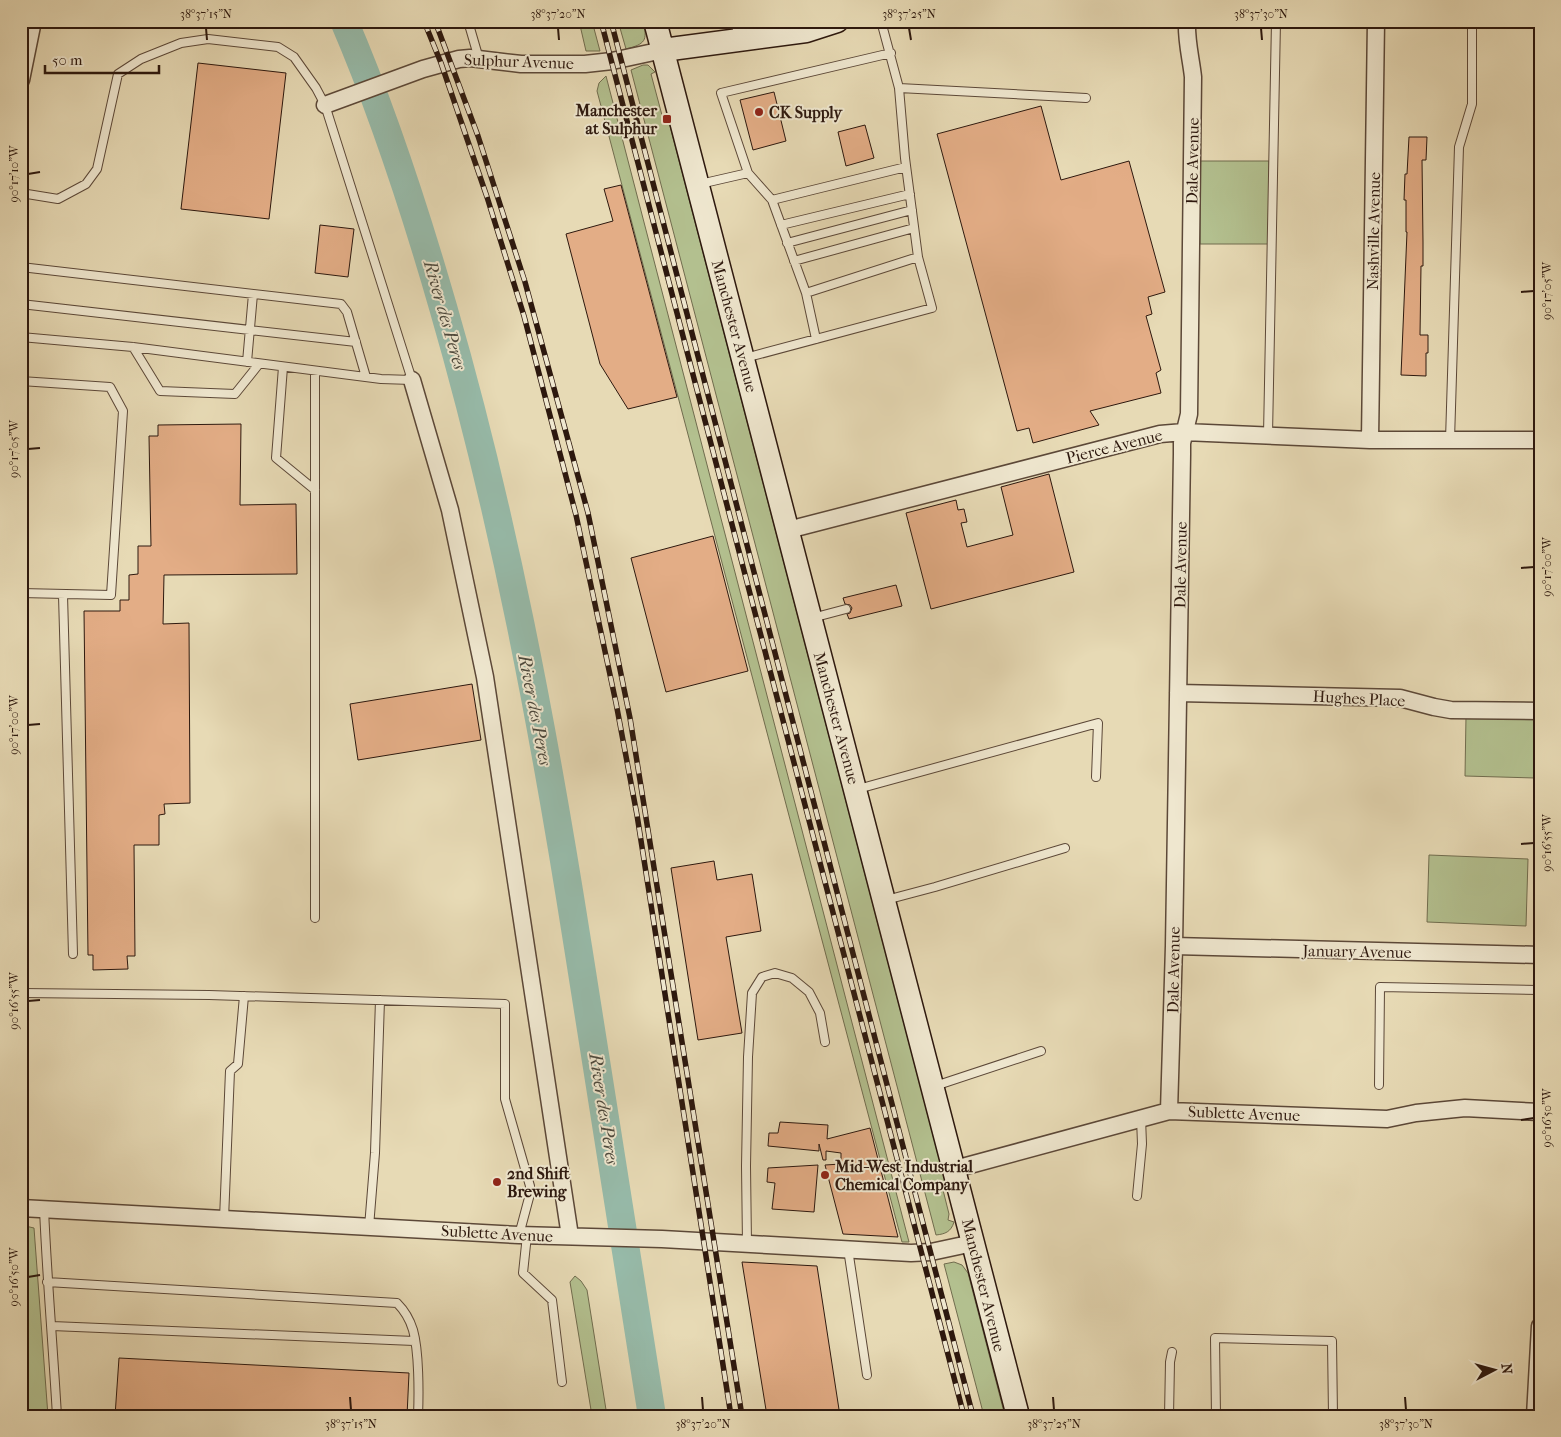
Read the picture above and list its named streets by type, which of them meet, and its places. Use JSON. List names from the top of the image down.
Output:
{
  "streets": {
    "main road": ["Sulphur Avenue", "Manchester Avenue"],
    "street": [
      "Dale Avenue",
      "Nashville Avenue",
      "Pierce Avenue",
      "Hughes Place",
      "January Avenue",
      "Sublette Avenue"
    ]
  },
  "crossings": [
    ["Sulphur Avenue", "Manchester Avenue"],
    ["Dale Avenue", "Pierce Avenue"],
    ["Dale Avenue", "Hughes Place"],
    ["Dale Avenue", "January Avenue"],
    ["Dale Avenue", "Sublette Avenue"],
    ["Nashville Avenue", "Pierce Avenue"],
    ["Manchester Avenue", "Pierce Avenue"],
    ["Manchester Avenue", "Sublette Avenue"]
  ],
  "water": ["River des Peres"],
  "places": {
    "other": ["CK Supply", "Mid-West Industrial Chemical Company", "2nd Shift Brewing"],
    "transit": ["Manchester at Sulphur"]
  },
  "scale_bar": "50 m",
  "north": "right",
  "coordinates": [
    "38°37'15\"N",
    "38°37'20\"N",
    "38°37'25\"N",
    "38°37'30\"N",
    "90°17'10\"W",
    "90°17'05\"W",
    "90°17'00\"W",
    "90°16'55\"W",
    "90°16'50\"W"
  ]
}
